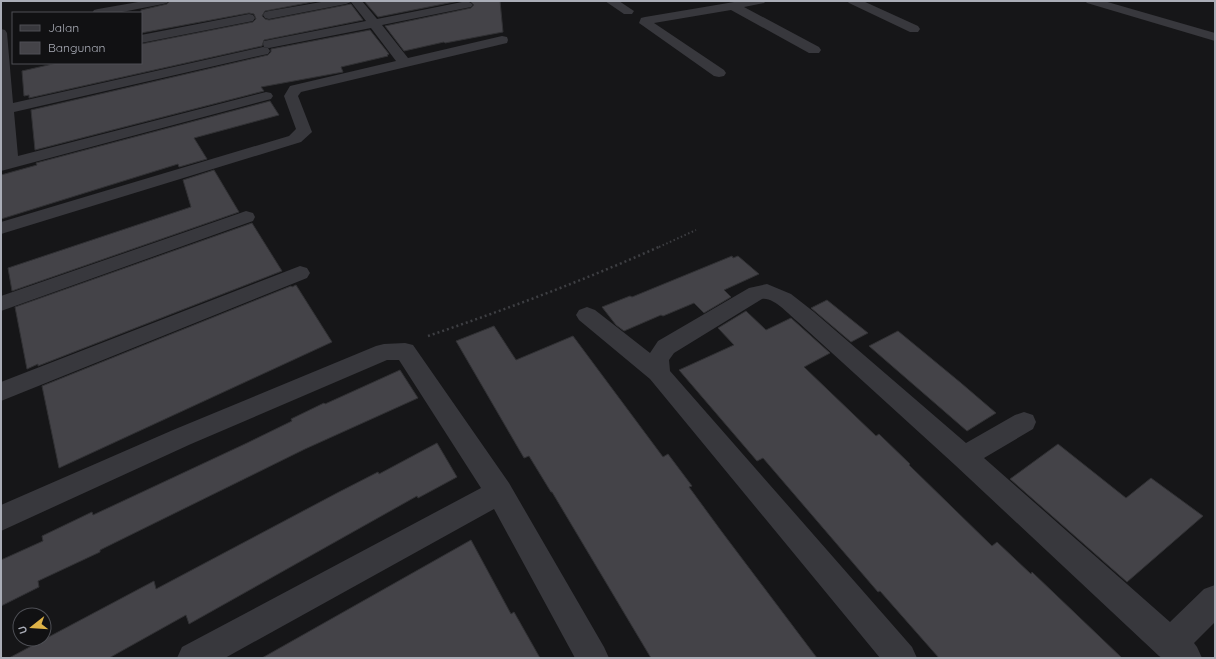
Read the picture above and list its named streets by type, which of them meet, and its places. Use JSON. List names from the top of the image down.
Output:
{
  "legend": ["Jalan", "Bangunan"],
  "north": "left"
}
